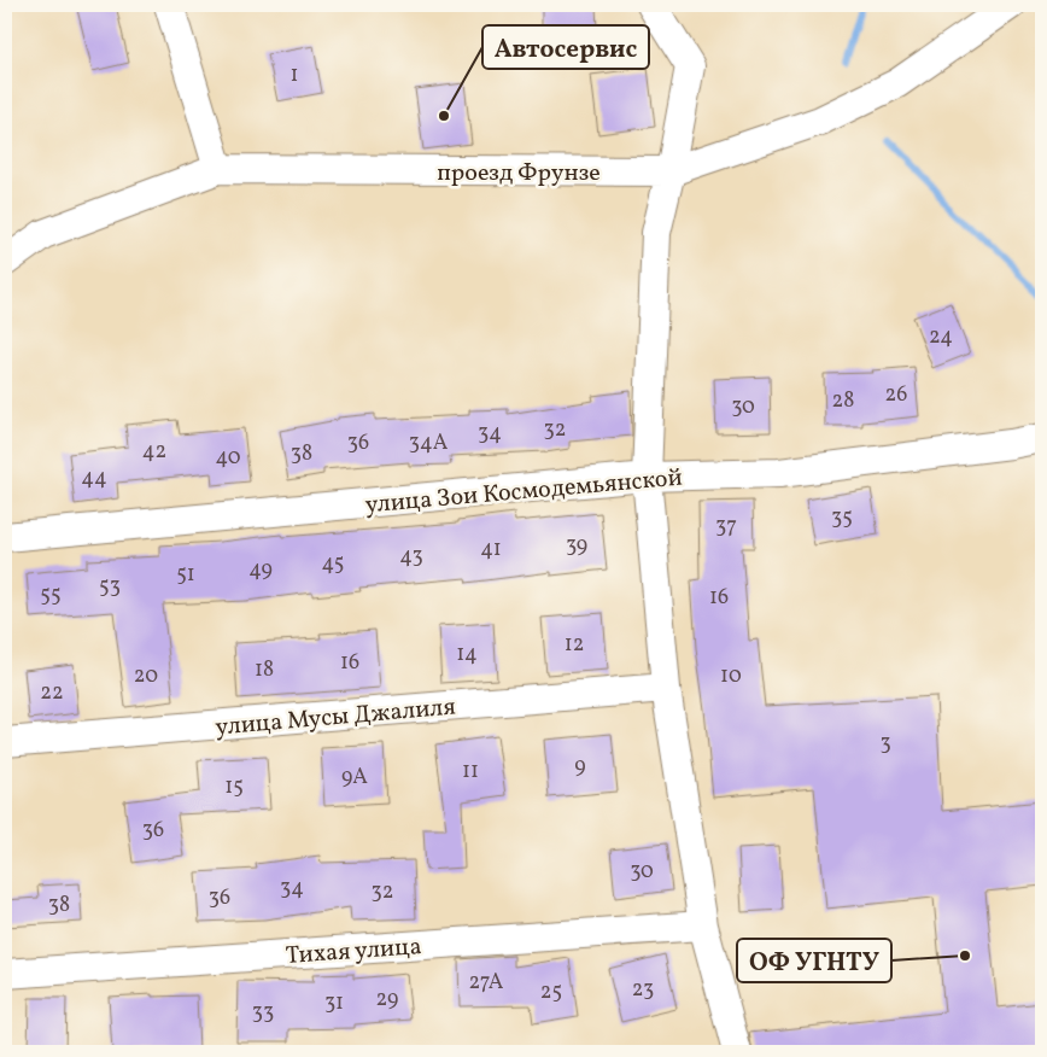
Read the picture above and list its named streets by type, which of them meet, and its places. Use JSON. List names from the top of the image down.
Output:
{
  "streets": {
    "street": [
      "проезд Фрунзе",
      "улица Зои Космодемьянской",
      "улица Мусы Джалиля",
      "Тихая улица"
    ]
  },
  "places": ["Автосервис", "ОФ УГНТУ"],
  "house_numbers": [
    "1",
    "24",
    "26",
    "28",
    "30",
    "32",
    "34",
    "36",
    "34А",
    "42",
    "38",
    "40",
    "44",
    "35",
    "37",
    "39",
    "41",
    "43",
    "45",
    "49",
    "51",
    "53",
    "55",
    "16",
    "12",
    "14",
    "16",
    "18",
    "20",
    "10",
    "22",
    "3",
    "9",
    "11",
    "9А",
    "15",
    "36",
    "30",
    "34",
    "32",
    "36",
    "38",
    "27А",
    "23",
    "25",
    "29",
    "31",
    "33"
  ]
}
